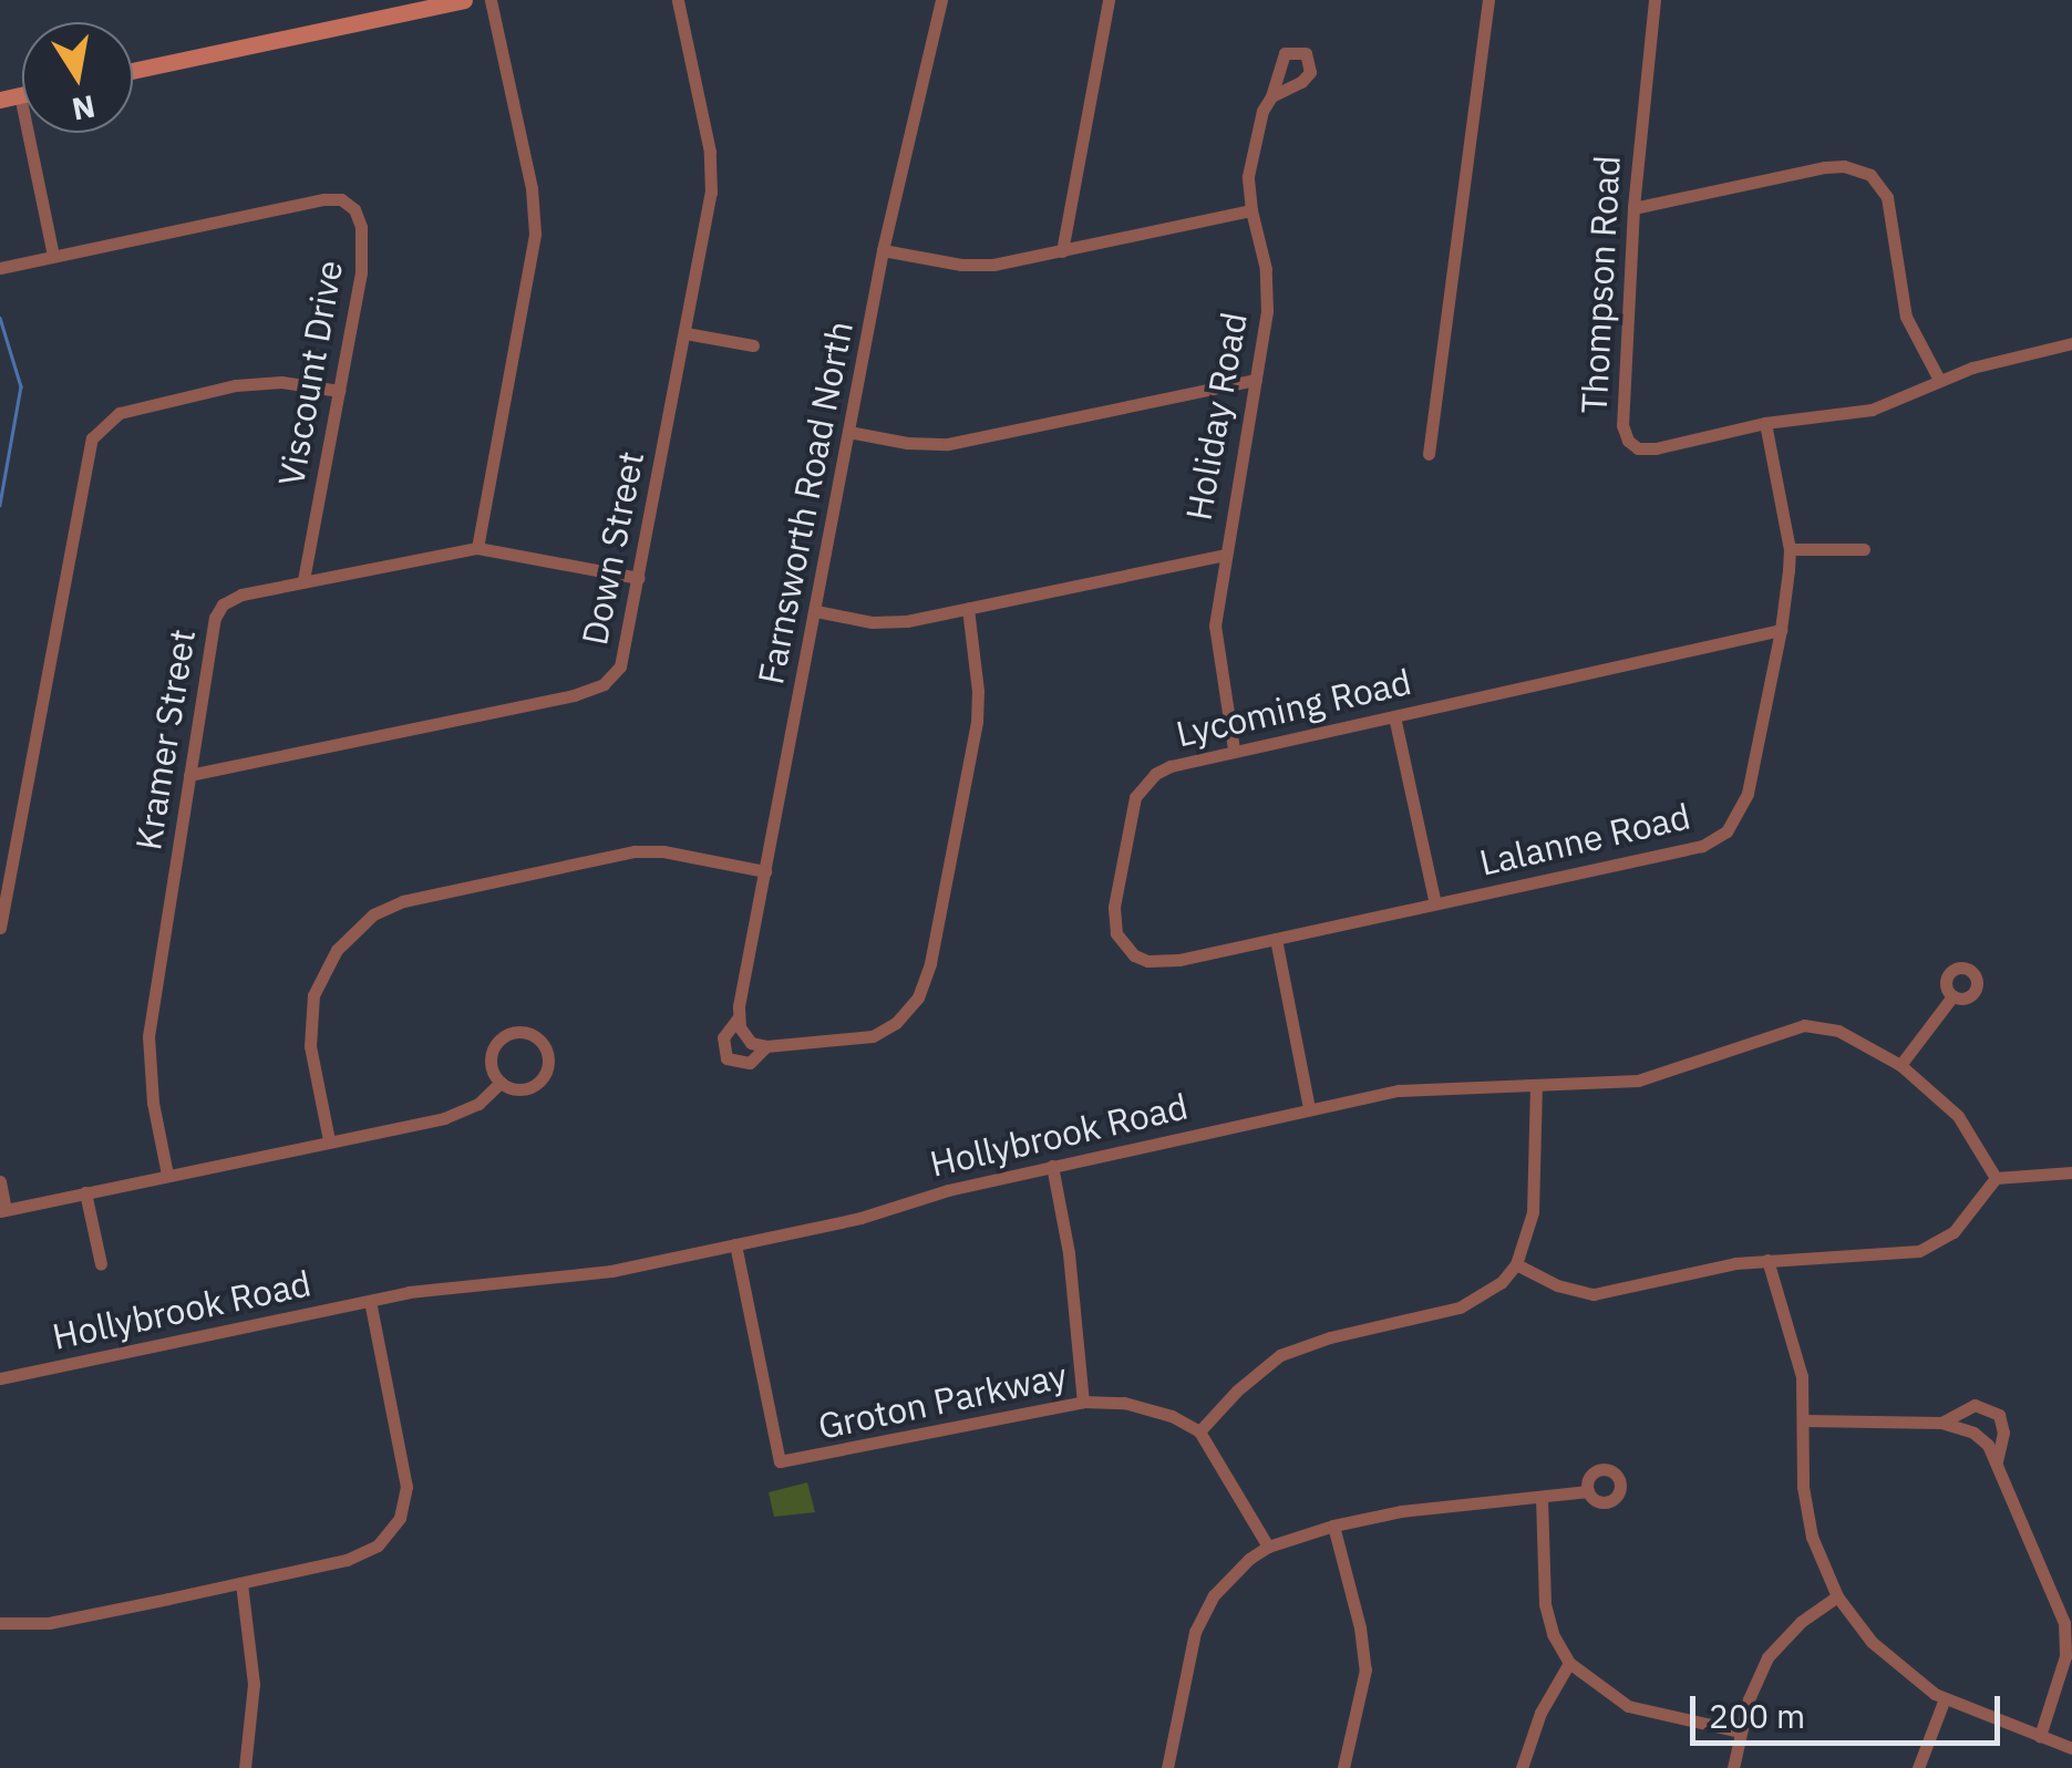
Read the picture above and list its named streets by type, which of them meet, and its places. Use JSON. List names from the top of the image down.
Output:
{
  "streets": {
    "street": [
      "Thompson Road",
      "Viscount Drive",
      "Holiday Road",
      "Farnsworth Road North",
      "Down Street",
      "Lycoming Road",
      "Kramer Street",
      "Lalanne Road",
      "Hollybrook Road",
      "Groton Parkway"
    ]
  },
  "crossings": [
    ["Thompson Road", "Lalanne Road"],
    ["Viscount Drive", "Kramer Street"],
    ["Holiday Road", "Lycoming Road"],
    ["Down Street", "Kramer Street"],
    ["Lycoming Road", "Lalanne Road"],
    ["Hollybrook Road", "Groton Parkway"]
  ],
  "scale_bar": "200 m",
  "north": "bottom"
}
